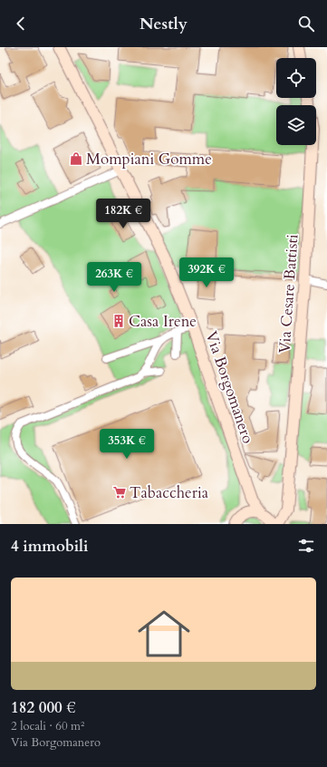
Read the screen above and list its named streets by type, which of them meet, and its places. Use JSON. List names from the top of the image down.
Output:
{
  "streets": {
    "main road": ["Via Cesare Battisti", "Via Borgomanero"]
  },
  "crossings": [
    ["Via Cesare Battisti", "Via Borgomanero"]
  ],
  "places": {
    "shop": ["Mompiani Gomme"],
    "building": ["Casa Irene"],
    "supermarket": ["Tabaccheria"]
  },
  "page": {
    "header": "Nestly",
    "price": [
      "182K €",
      "392K €",
      "263K €",
      "353K €"
    ],
    "heading": "4 immobili",
    "list": [
      {
        "name": "182 000 €",
        "note": "2 locali · 60 m² · Via Borgomanero"
      }
    ]
  }
}
